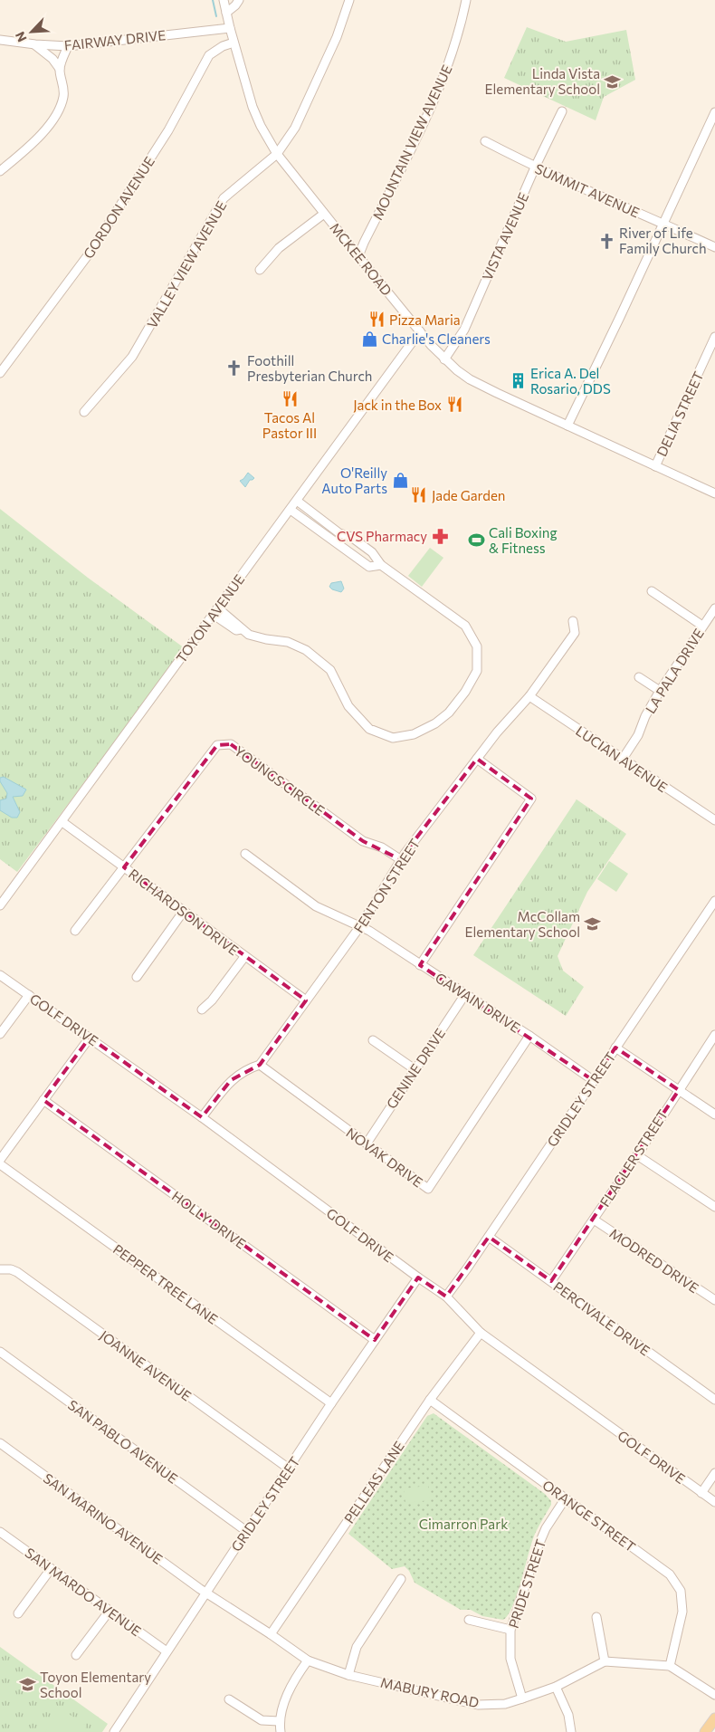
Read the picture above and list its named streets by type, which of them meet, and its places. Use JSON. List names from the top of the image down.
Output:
{
  "streets": {
    "street": [
      "FAIRWAY DRIVE",
      "MOUNTAIN VIEW AVENUE",
      "SUMMIT AVENUE",
      "GORDON AVENUE",
      "VISTA AVENUE",
      "MCKEE ROAD",
      "VALLEY VIEW AVENUE",
      "DELIA STREET",
      "TOYON AVENUE",
      "LA PALA DRIVE",
      "LUCIAN AVENUE",
      "YOUNGS CIRCLE",
      "FENTON STREET",
      "RICHARDSON DRIVE",
      "GAWAIN DRIVE",
      "GOLF DRIVE",
      "GENINE DRIVE",
      "GRIDLEY STREET",
      "NOVAK DRIVE",
      "FLAGLER STREET",
      "HOLLY DRIVE",
      "MODRED DRIVE",
      "PEPPER TREE LANE",
      "PERCIVALE DRIVE",
      "JOANNE AVENUE",
      "SAN PABLO AVENUE",
      "PELLEAS LANE",
      "ORANGE STREET",
      "SAN MARINO AVENUE",
      "PRIDE STREET",
      "SAN MARDO AVENUE",
      "MABURY ROAD"
    ]
  },
  "crossings": [
    ["FAIRWAY DRIVE", "MCKEE ROAD"],
    ["MOUNTAIN VIEW AVENUE", "MCKEE ROAD"],
    ["SUMMIT AVENUE", "VISTA AVENUE"],
    ["GORDON AVENUE", "MCKEE ROAD"],
    ["VISTA AVENUE", "MCKEE ROAD"],
    ["MCKEE ROAD", "VALLEY VIEW AVENUE"],
    ["MCKEE ROAD", "DELIA STREET"],
    ["MCKEE ROAD", "TOYON AVENUE"],
    ["TOYON AVENUE", "RICHARDSON DRIVE"],
    ["LA PALA DRIVE", "LUCIAN AVENUE"],
    ["LUCIAN AVENUE", "FENTON STREET"],
    ["YOUNGS CIRCLE", "FENTON STREET"],
    ["YOUNGS CIRCLE", "RICHARDSON DRIVE"],
    ["FENTON STREET", "RICHARDSON DRIVE"],
    ["FENTON STREET", "GAWAIN DRIVE"],
    ["FENTON STREET", "NOVAK DRIVE"],
    ["GAWAIN DRIVE", "GENINE DRIVE"],
    ["GAWAIN DRIVE", "GRIDLEY STREET"],
    ["GAWAIN DRIVE", "NOVAK DRIVE"],
    ["GOLF DRIVE", "GRIDLEY STREET"],
    ["GOLF DRIVE", "PELLEAS LANE"],
    ["GENINE DRIVE", "NOVAK DRIVE"],
    ["GRIDLEY STREET", "HOLLY DRIVE"],
    ["GRIDLEY STREET", "PEPPER TREE LANE"],
    ["GRIDLEY STREET", "PERCIVALE DRIVE"],
    ["GRIDLEY STREET", "JOANNE AVENUE"],
    ["GRIDLEY STREET", "SAN PABLO AVENUE"],
    ["GRIDLEY STREET", "SAN MARINO AVENUE"],
    ["GRIDLEY STREET", "SAN MARDO AVENUE"],
    ["GRIDLEY STREET", "MABURY ROAD"],
    ["FLAGLER STREET", "MODRED DRIVE"],
    ["FLAGLER STREET", "PERCIVALE DRIVE"],
    ["PELLEAS LANE", "ORANGE STREET"],
    ["PELLEAS LANE", "MABURY ROAD"],
    ["ORANGE STREET", "PRIDE STREET"],
    ["SAN MARINO AVENUE", "MABURY ROAD"],
    ["PRIDE STREET", "MABURY ROAD"]
  ],
  "parks": ["Cimarron Park"],
  "places": {
    "school or university": ["Linda Vista Elementary School", "McCollam Elementary School", "Toyon Elementary School"],
    "church": ["River of Life Family Church", "Foothill Presbyterian Church"],
    "restaurant": [
      "Pizza Maria",
      "Tacos Al Pastor III",
      "Jack in the Box",
      "Jade Garden"
    ],
    "shop": ["Charlie's Cleaners", "O'Reilly Auto Parts"],
    "building": ["Erica A. Del Rosario, DDS"],
    "pharmacy": ["CVS Pharmacy"],
    "sports": ["Cali Boxing & Fitness"]
  },
  "north": "bottom left"
}
